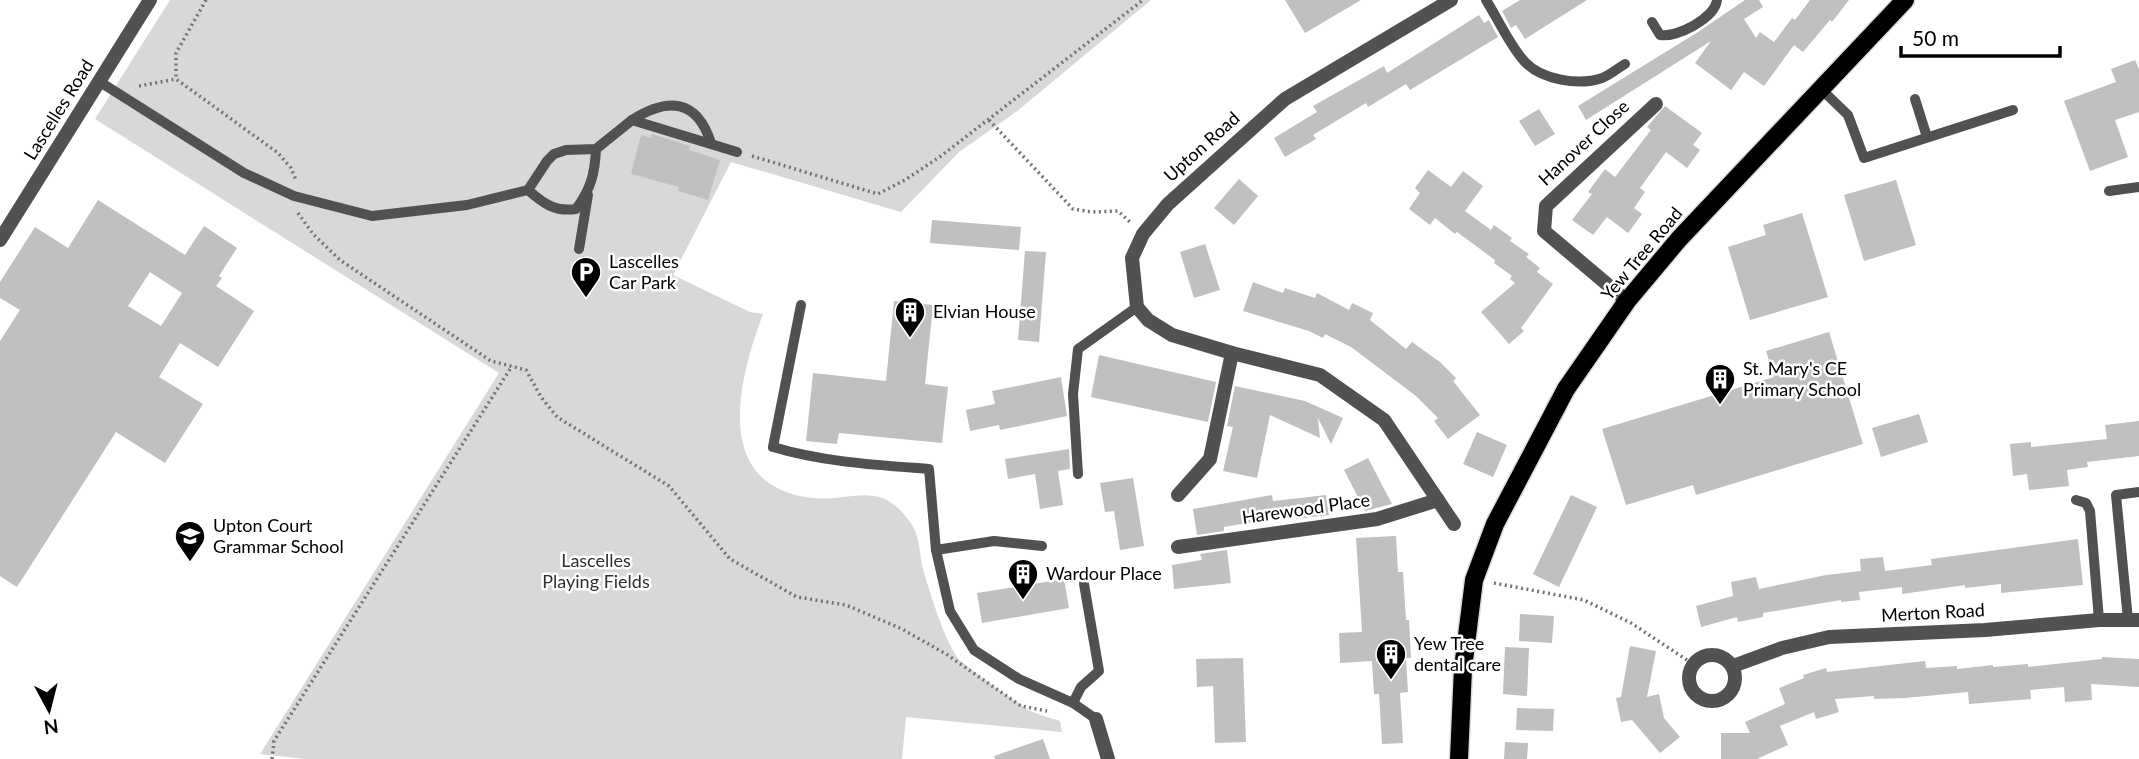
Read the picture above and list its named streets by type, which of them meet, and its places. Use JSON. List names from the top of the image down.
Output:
{
  "streets": {
    "main road": ["Yew Tree Road"],
    "street": [
      "Lascelles Road",
      "Hanover Close",
      "Upton Road",
      "Harewood Place",
      "Merton Road"
    ]
  },
  "crossings": [
    ["Hanover Close", "Yew Tree Road"]
  ],
  "parks": ["Lascelles Playing Fields"],
  "places": {
    "parking": ["Lascelles Car Park"],
    "building": [
      "Elvian House",
      "St. Mary's CE Primary School",
      "Wardour Place",
      "Yew Tree dental care"
    ],
    "school or university": ["Upton Court Grammar School"]
  },
  "scale_bar": "50 m",
  "north": "bottom"
}
